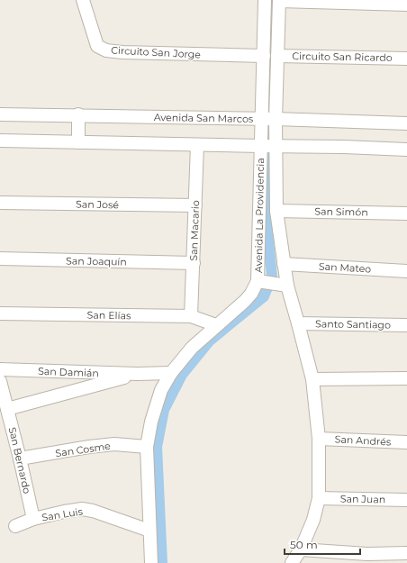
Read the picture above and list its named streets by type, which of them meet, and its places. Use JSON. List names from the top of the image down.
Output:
{
  "streets": {
    "street": [
      "Circuito San Jorge",
      "Circuito San Ricardo",
      "Avenida San Marcos",
      "San José",
      "San Simón",
      "Avenida La Providencia",
      "San Macario",
      "San Joaquín",
      "San Mateo",
      "San Elías",
      "Santo Santiago",
      "San Damián",
      "San Andrés",
      "San Cosme",
      "San Bernardo",
      "San Juan",
      "San Luis"
    ]
  },
  "crossings": [
    ["Circuito San Jorge", "Avenida La Providencia"],
    ["Circuito San Ricardo", "Avenida La Providencia"],
    ["Avenida San Marcos", "Avenida La Providencia"],
    ["San José", "San Macario"],
    ["San Simón", "Avenida La Providencia"],
    ["Avenida La Providencia", "San Mateo"],
    ["Avenida La Providencia", "San Elías"],
    ["Avenida La Providencia", "Santo Santiago"],
    ["Avenida La Providencia", "San Damián"],
    ["Avenida La Providencia", "San Andrés"],
    ["Avenida La Providencia", "San Cosme"],
    ["Avenida La Providencia", "San Juan"],
    ["Avenida La Providencia", "San Luis"],
    ["San Macario", "San Joaquín"],
    ["San Macario", "San Elías"],
    ["San Damián", "San Bernardo"],
    ["San Cosme", "San Bernardo"],
    ["San Bernardo", "San Luis"]
  ],
  "scale_bar": "50 m"
}
